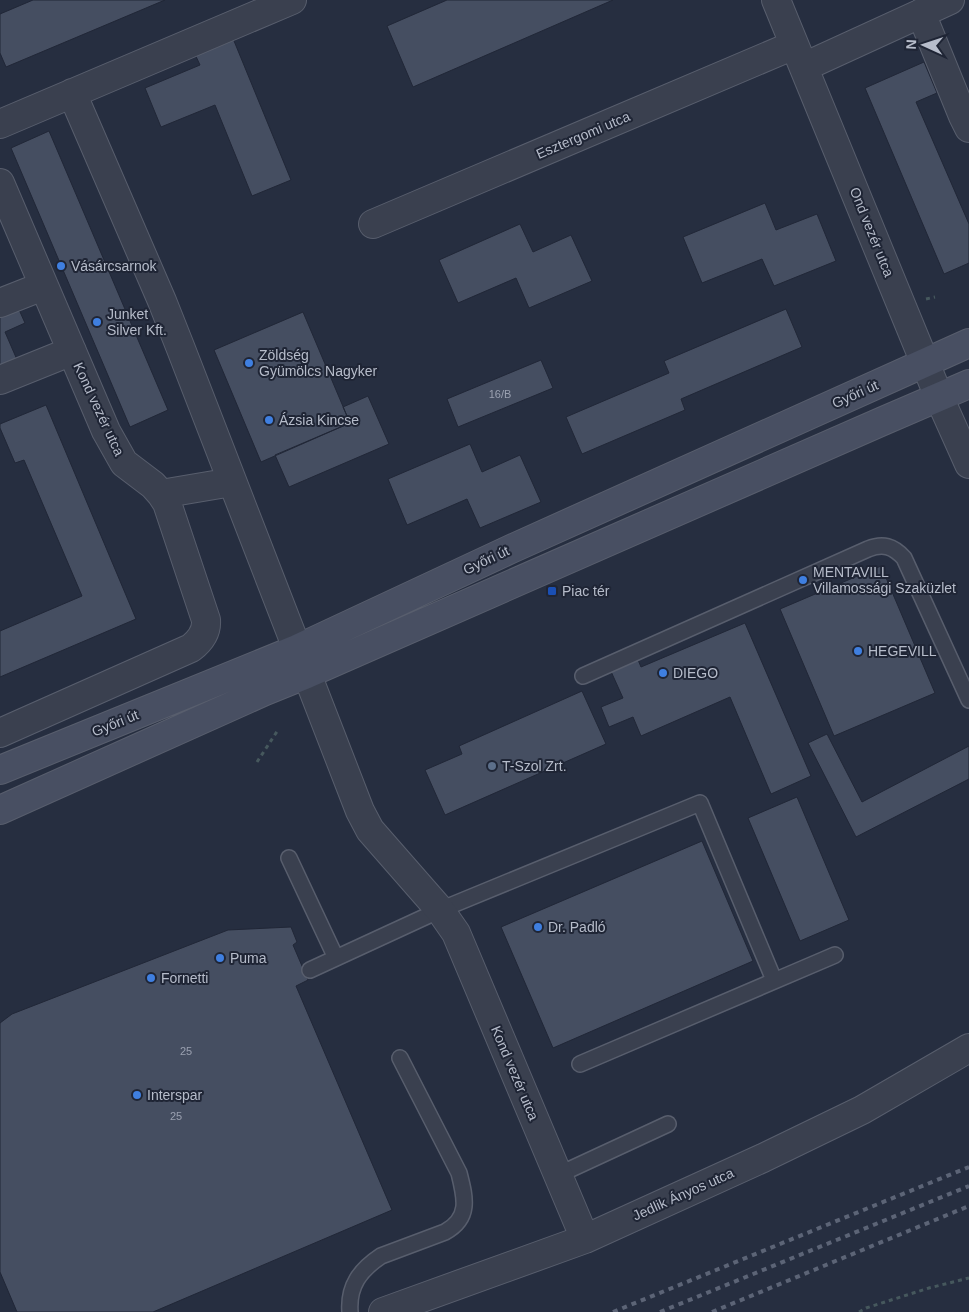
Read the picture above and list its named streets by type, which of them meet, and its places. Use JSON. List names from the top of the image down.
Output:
{
  "streets": {
    "main road": ["Győri út"],
    "street": [
      "Esztergomi utca",
      "Ond vezér utca",
      "Kond vezér utca",
      "Jedlik Ányos utca"
    ]
  },
  "crossings": [
    ["Esztergomi utca", "Ond vezér utca"],
    ["Ond vezér utca", "Győri út"],
    ["Győri út", "Kond vezér utca"],
    ["Kond vezér utca", "Jedlik Ányos utca"]
  ],
  "places": {
    "other": [
      "Vásárcsarnok",
      "Junket Silver Kft.",
      "Zöldség Gyümölcs Nagyker",
      "Ázsia Kincse",
      "MENTAVILL Villamossági Szaküzlet",
      "HEGEVILL",
      "DIEGO",
      "T-Szol Zrt.",
      "Dr. Padló",
      "Puma",
      "Fornetti",
      "Interspar"
    ],
    "transit": ["Piac tér"]
  },
  "house_numbers": ["16/B", "25", "25"],
  "north": "left"
}
